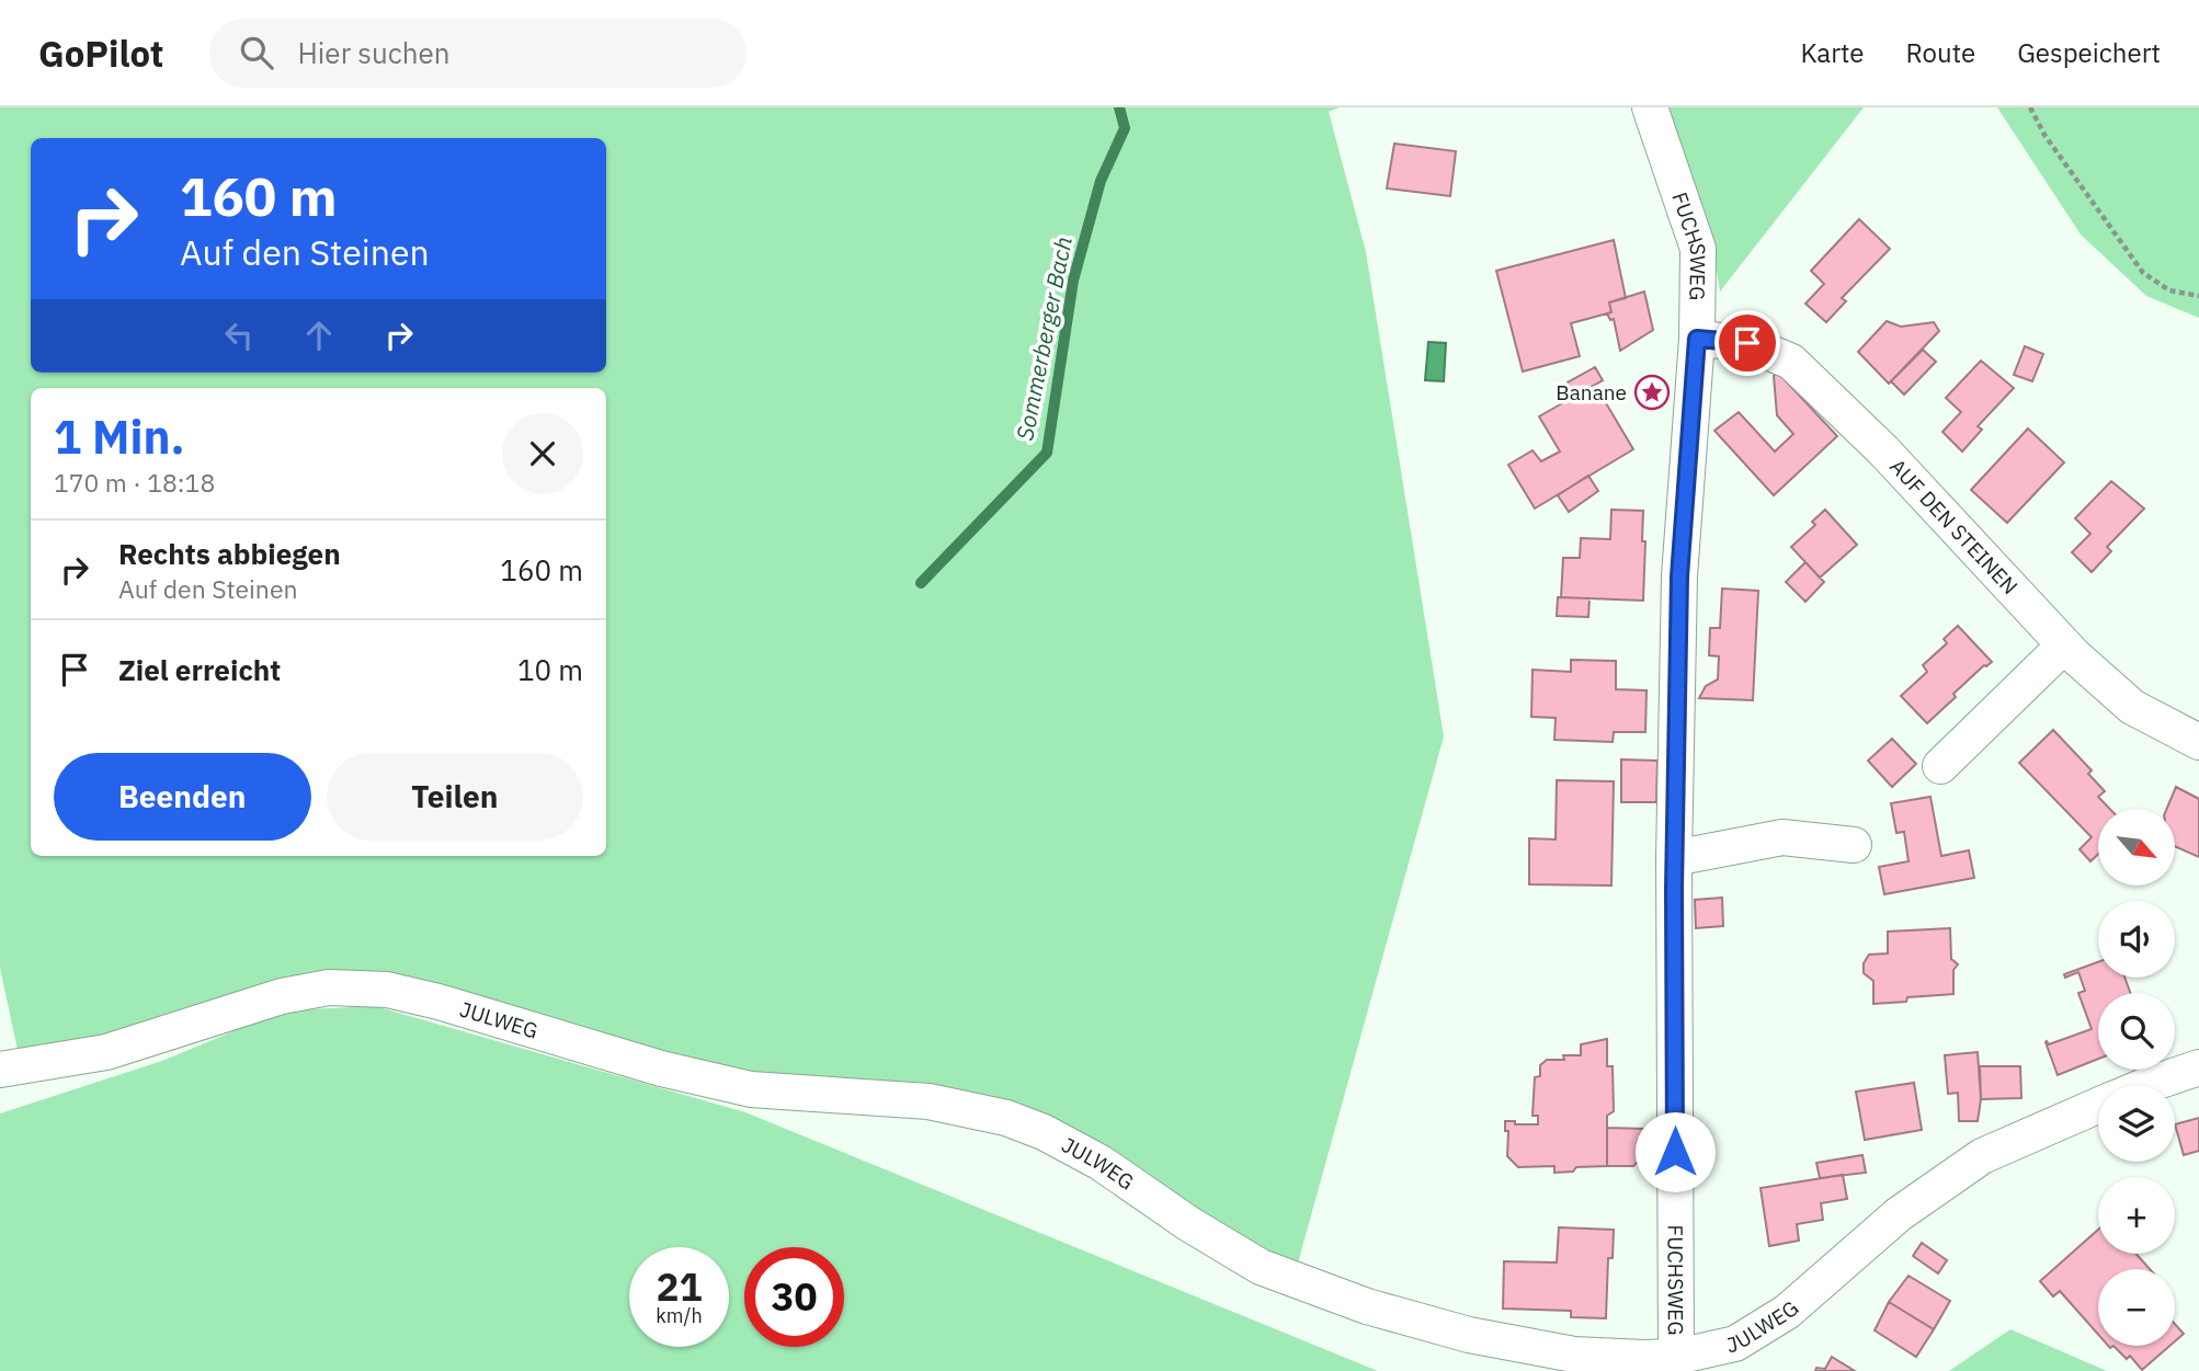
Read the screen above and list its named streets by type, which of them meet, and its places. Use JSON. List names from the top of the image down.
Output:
{
  "streets": {
    "street": ["FUCHSWEG", "AUF DEN STEINEN", "JULWEG"]
  },
  "crossings": [
    ["FUCHSWEG", "AUF DEN STEINEN"],
    ["FUCHSWEG", "JULWEG"]
  ],
  "water": ["Sommerberger Bach"],
  "places": {
    "place": ["Banane"]
  },
  "north": "bottom right",
  "page": {
    "header": "GoPilot",
    "search": "Hier suchen",
    "nav": ["Karte", "Route", "Gespeichert"],
    "turn": ["160 m", "Auf den Steinen"],
    "heading": ["1 Min.", "170 m · 18:18"],
    "list": [
      {
        "name": "Rechts abbiegen",
        "note": "Auf den Steinen",
        "value": "160 m"
      },
      {
        "name": "Ziel erreicht",
        "value": "10 m"
      }
    ],
    "buttons": ["Beenden", "Teilen"],
    "map_buttons": ["+", "−"],
    "speed": "21 km/h",
    "limit": "30"
  }
}
